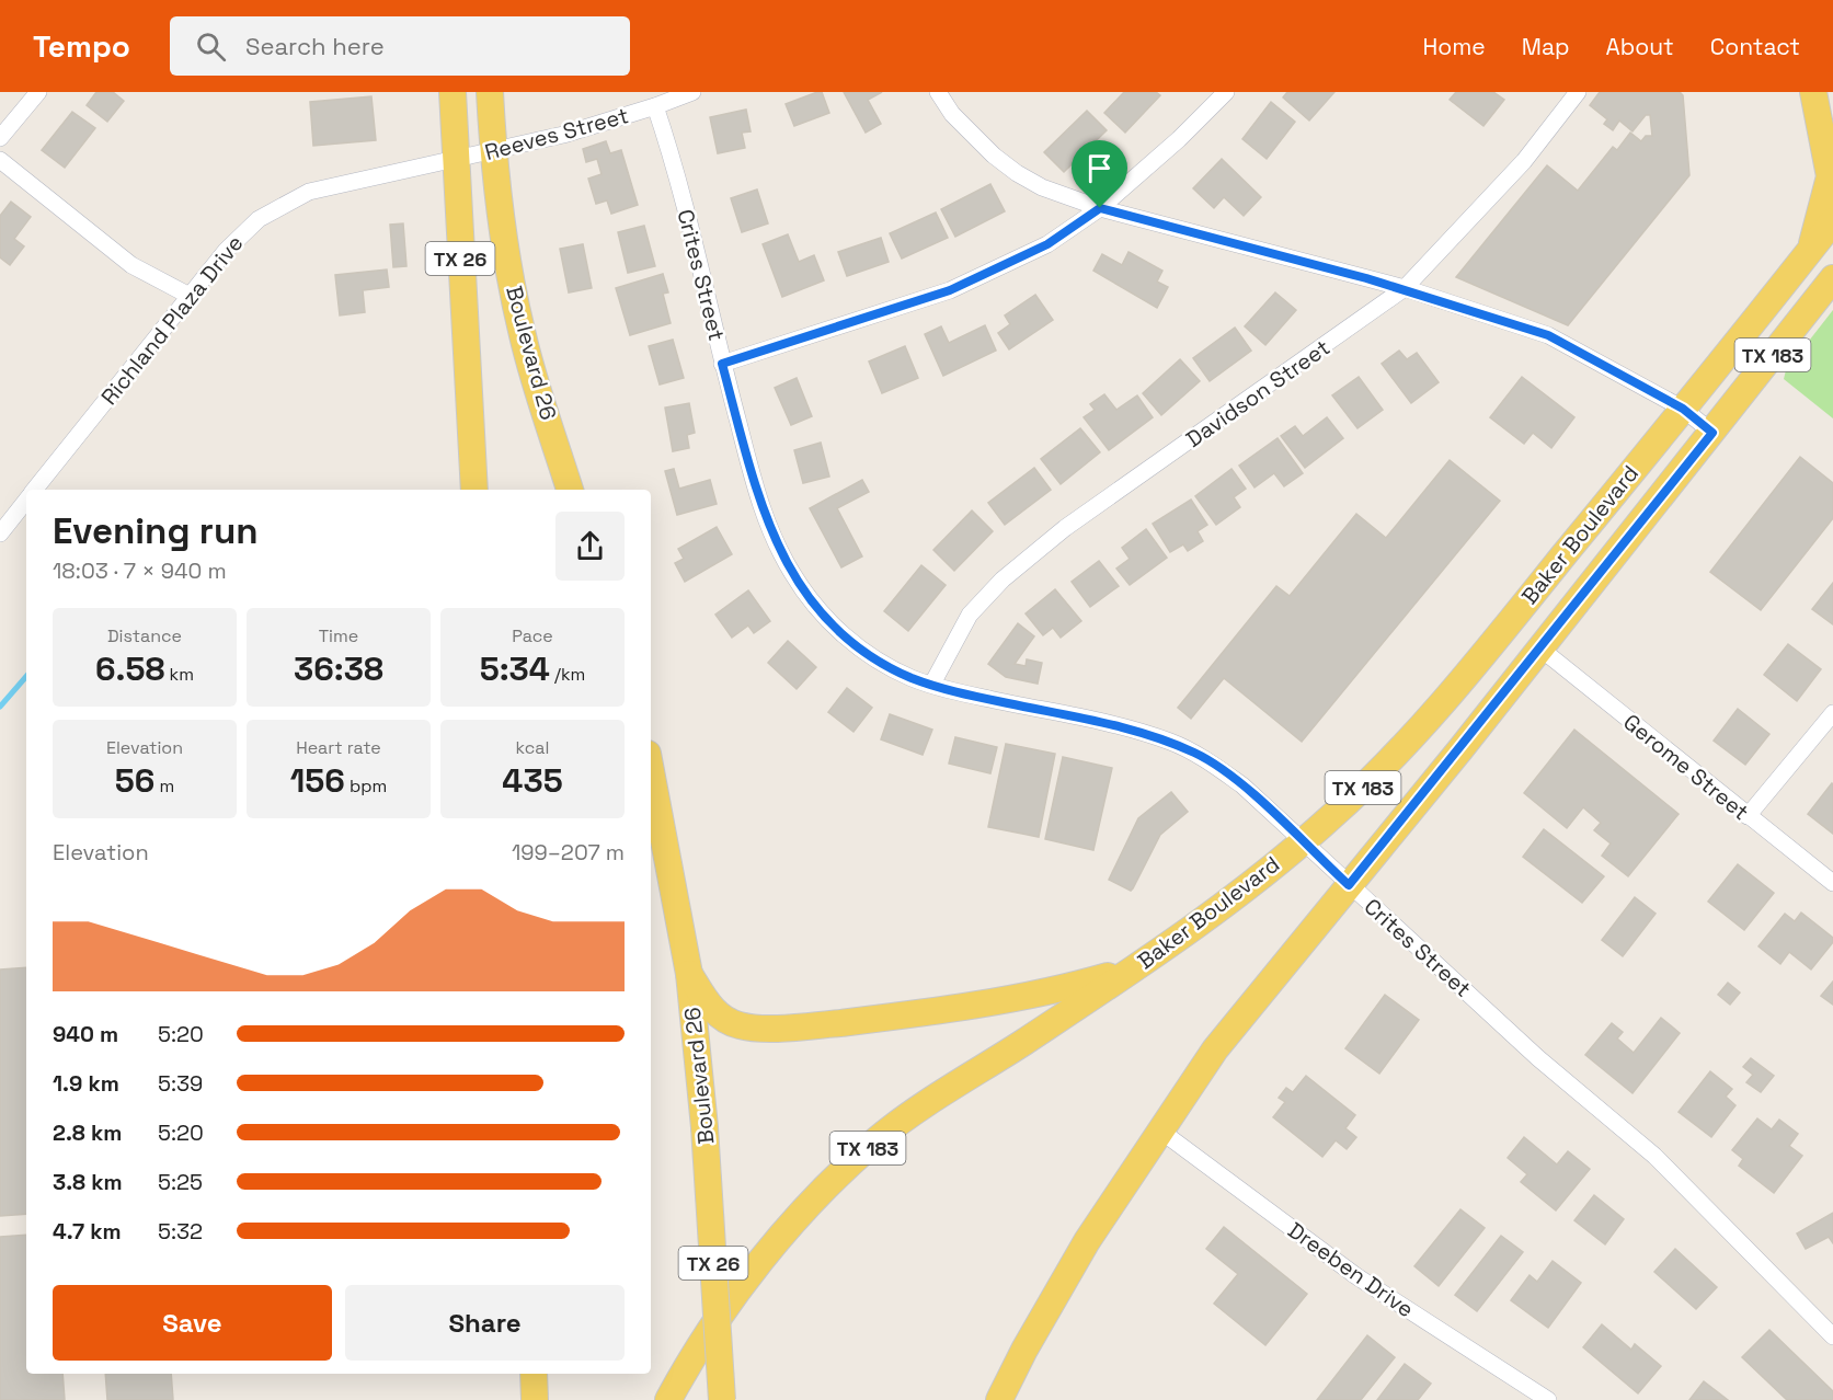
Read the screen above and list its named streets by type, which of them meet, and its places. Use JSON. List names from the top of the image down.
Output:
{
  "streets": {
    "main road": [
      "TX 26",
      "Boulevard 26",
      "TX 183",
      "Baker Boulevard"
    ],
    "street": [
      "Reeves Street",
      "Crites Street",
      "Richland Plaza Drive",
      "Davidson Street",
      "Gerome Street",
      "Dreeben Drive"
    ]
  },
  "crossings": [
    ["Reeves Street", "TX 26"],
    ["Reeves Street", "Crites Street"],
    ["Reeves Street", "Richland Plaza Drive"],
    ["Reeves Street", "Boulevard 26"],
    ["TX 26", "Richland Plaza Drive"],
    ["Crites Street", "Davidson Street"],
    ["Crites Street", "Baker Boulevard"],
    ["Baker Boulevard", "Gerome Street"],
    ["Baker Boulevard", "Dreeben Drive"]
  ],
  "page": {
    "header": "Tempo",
    "search": "Search here",
    "nav": [
      "Home",
      "Map",
      "About",
      "Contact"
    ],
    "heading": ["Evening run", "18:03 · 7 × 940 m"],
    "stats": [
      ["Distance", "6.58 km"],
      ["Time", "36:38"],
      ["Pace", "5:34 /km"],
      ["Elevation", "56 m"],
      ["Heart rate", "156 bpm"],
      ["kcal", "435"]
    ],
    "chart": ["Elevation", "199–207 m"],
    "list": [
      {
        "name": "940 m",
        "note": "5:20"
      },
      {
        "name": "1.9 km",
        "note": "5:39"
      },
      {
        "name": "2.8 km",
        "note": "5:20"
      },
      {
        "name": "3.8 km",
        "note": "5:25"
      },
      {
        "name": "4.7 km",
        "note": "5:32"
      }
    ],
    "buttons": ["Save", "Share"]
  }
}
